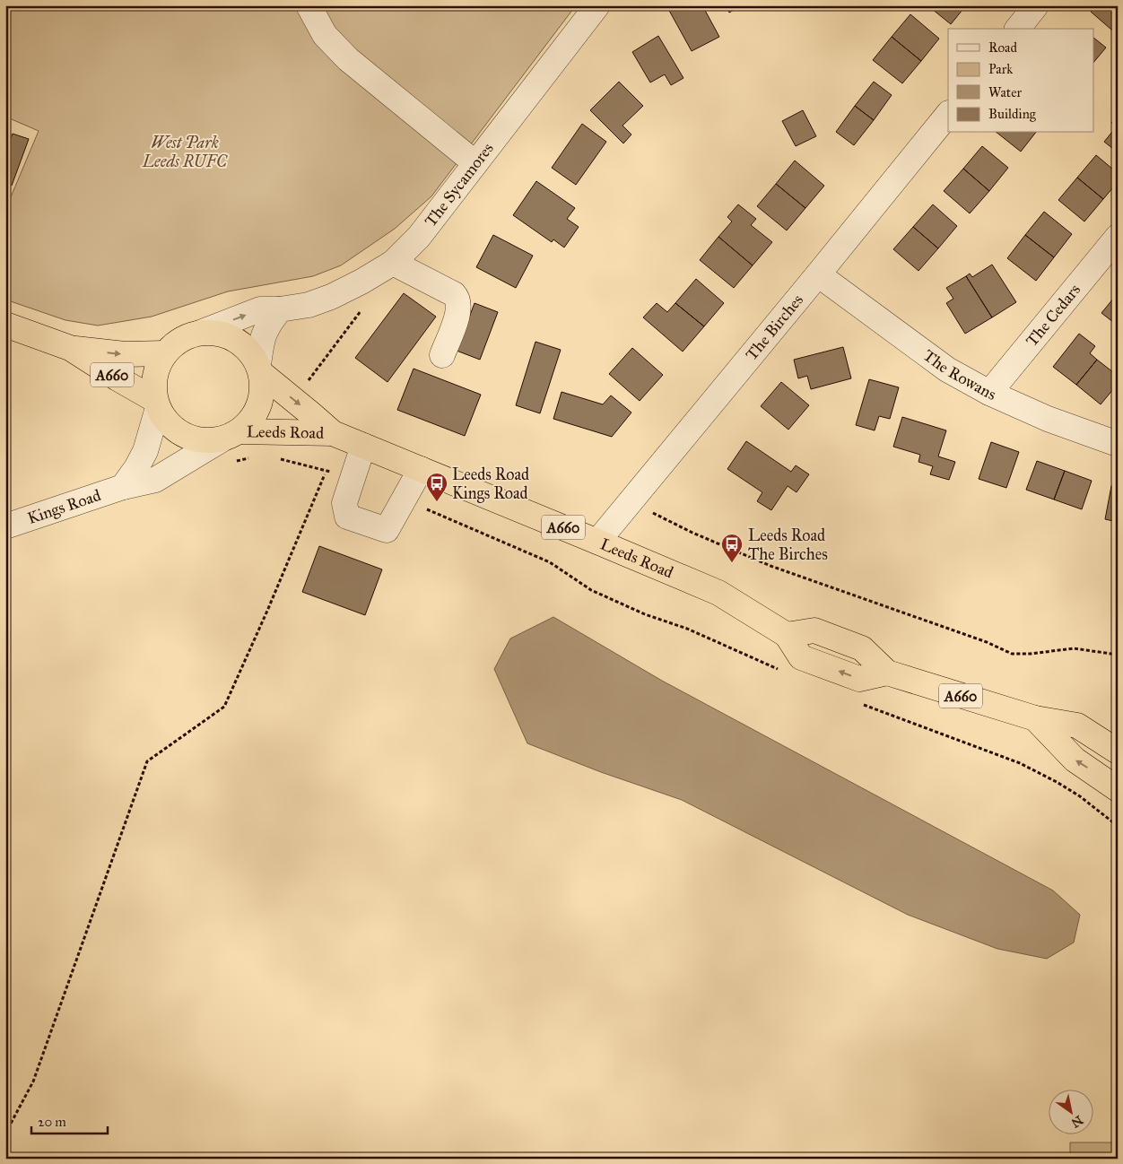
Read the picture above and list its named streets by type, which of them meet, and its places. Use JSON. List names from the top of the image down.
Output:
{
  "streets": {
    "highway": ["A660", "Leeds Road"],
    "street": [
      "The Sycamores",
      "The Cedars",
      "The Birches",
      "The Rowans",
      "Kings Road"
    ]
  },
  "crossings": [
    ["The Sycamores", "A660"],
    ["The Sycamores", "Leeds Road"],
    ["The Sycamores", "Kings Road"],
    ["The Cedars", "The Rowans"],
    ["The Birches", "The Rowans"],
    ["The Birches", "Leeds Road"],
    ["A660", "Leeds Road"],
    ["A660", "Kings Road"],
    ["Leeds Road", "Kings Road"]
  ],
  "parks": ["West Park Leeds RUFC"],
  "places": {
    "bus stop": ["Leeds Road Kings Road", "Leeds Road The Birches"]
  },
  "legend": [
    "Road",
    "Park",
    "Water",
    "Building"
  ],
  "scale_bar": "20 m",
  "north": "bottom right"
}
